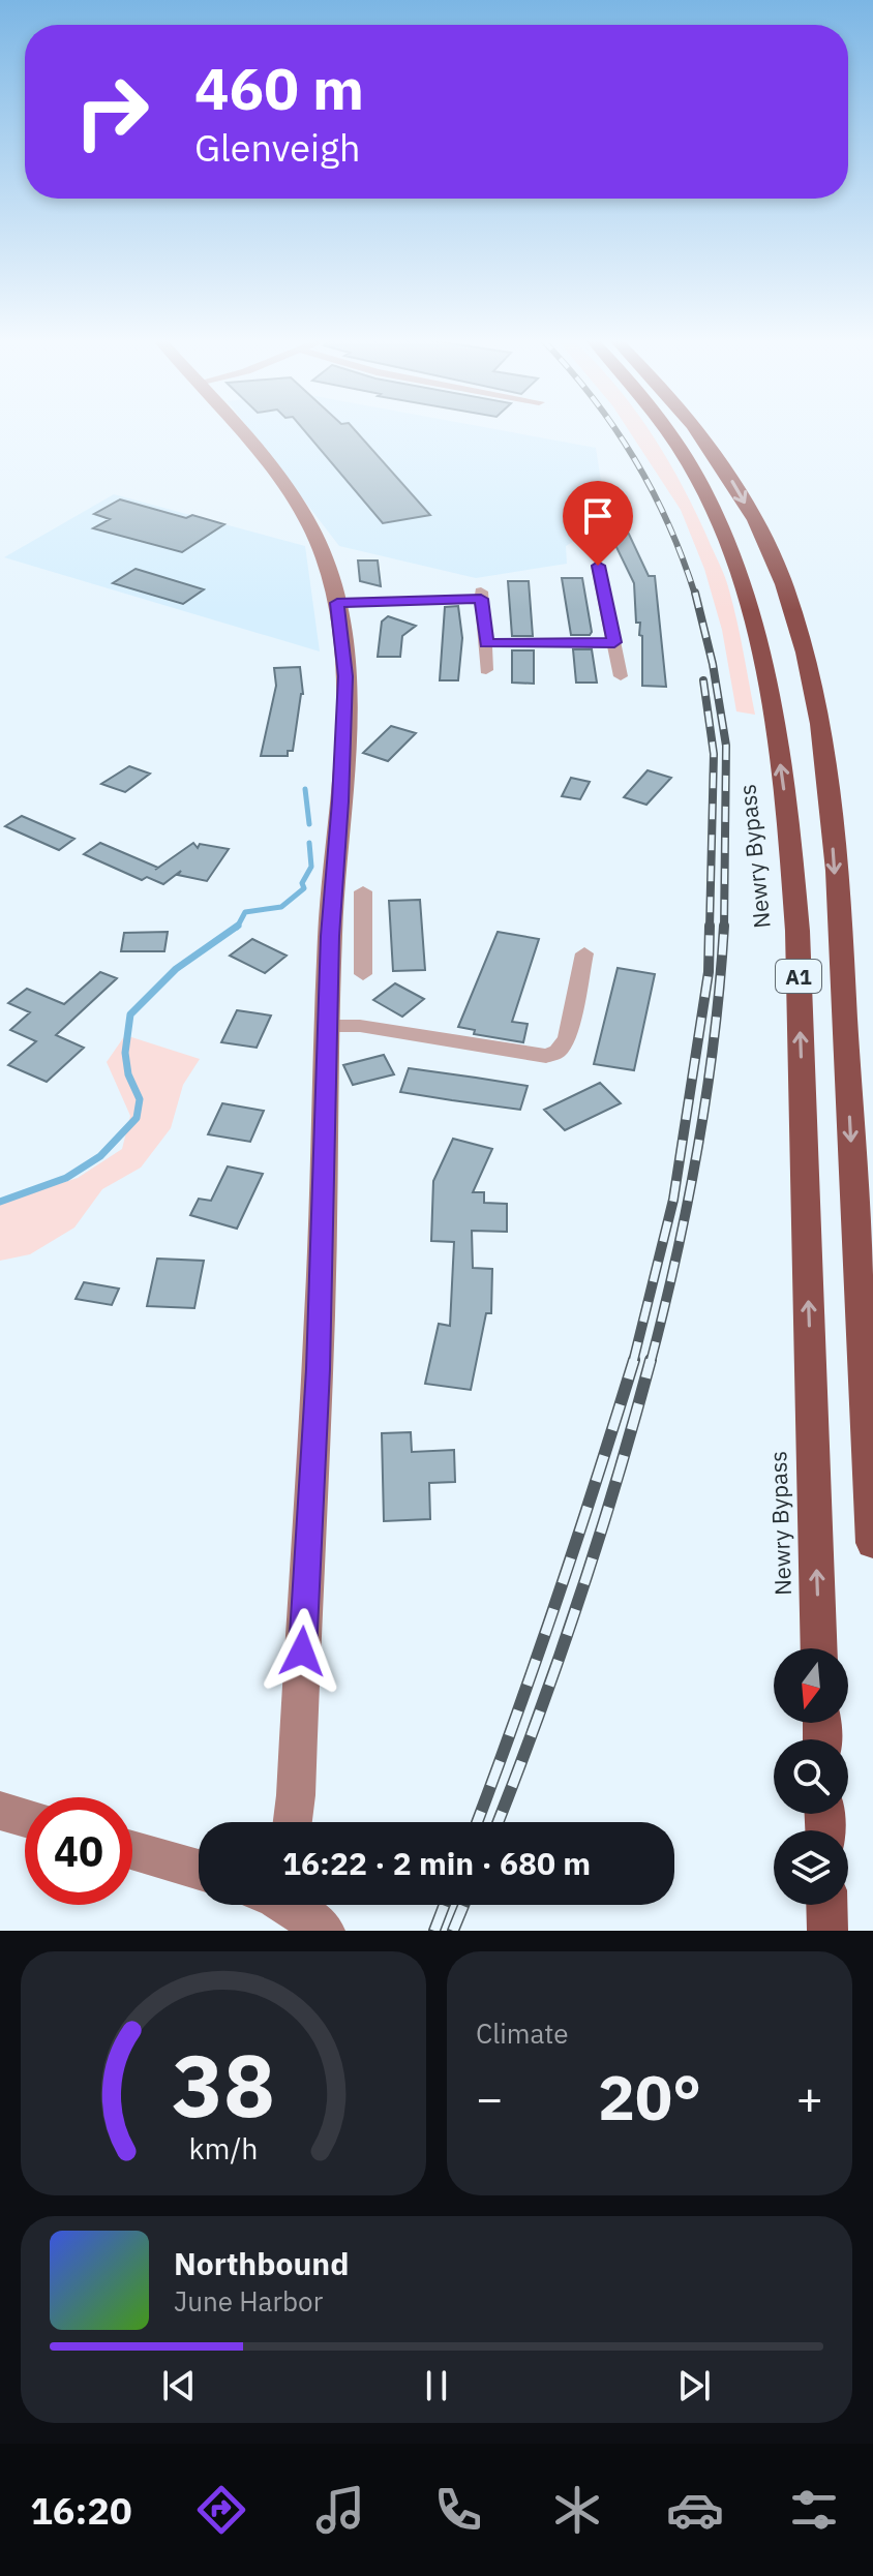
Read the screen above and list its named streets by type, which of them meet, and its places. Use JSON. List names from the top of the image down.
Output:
{
  "streets": {
    "highway": ["Newry Bypass", "A1"]
  },
  "north": "bottom",
  "page": {
    "turn": ["460 m", "Glenveigh"],
    "limit": "40",
    "trip": "16:22 · 2 min · 680 m",
    "tile": "Climate",
    "heat": ["−", "20°", "+"],
    "song": ["Northbound", "June Harbor"],
    "tabs": "16:20",
    "gauge": ["38", "km/h"]
  }
}
